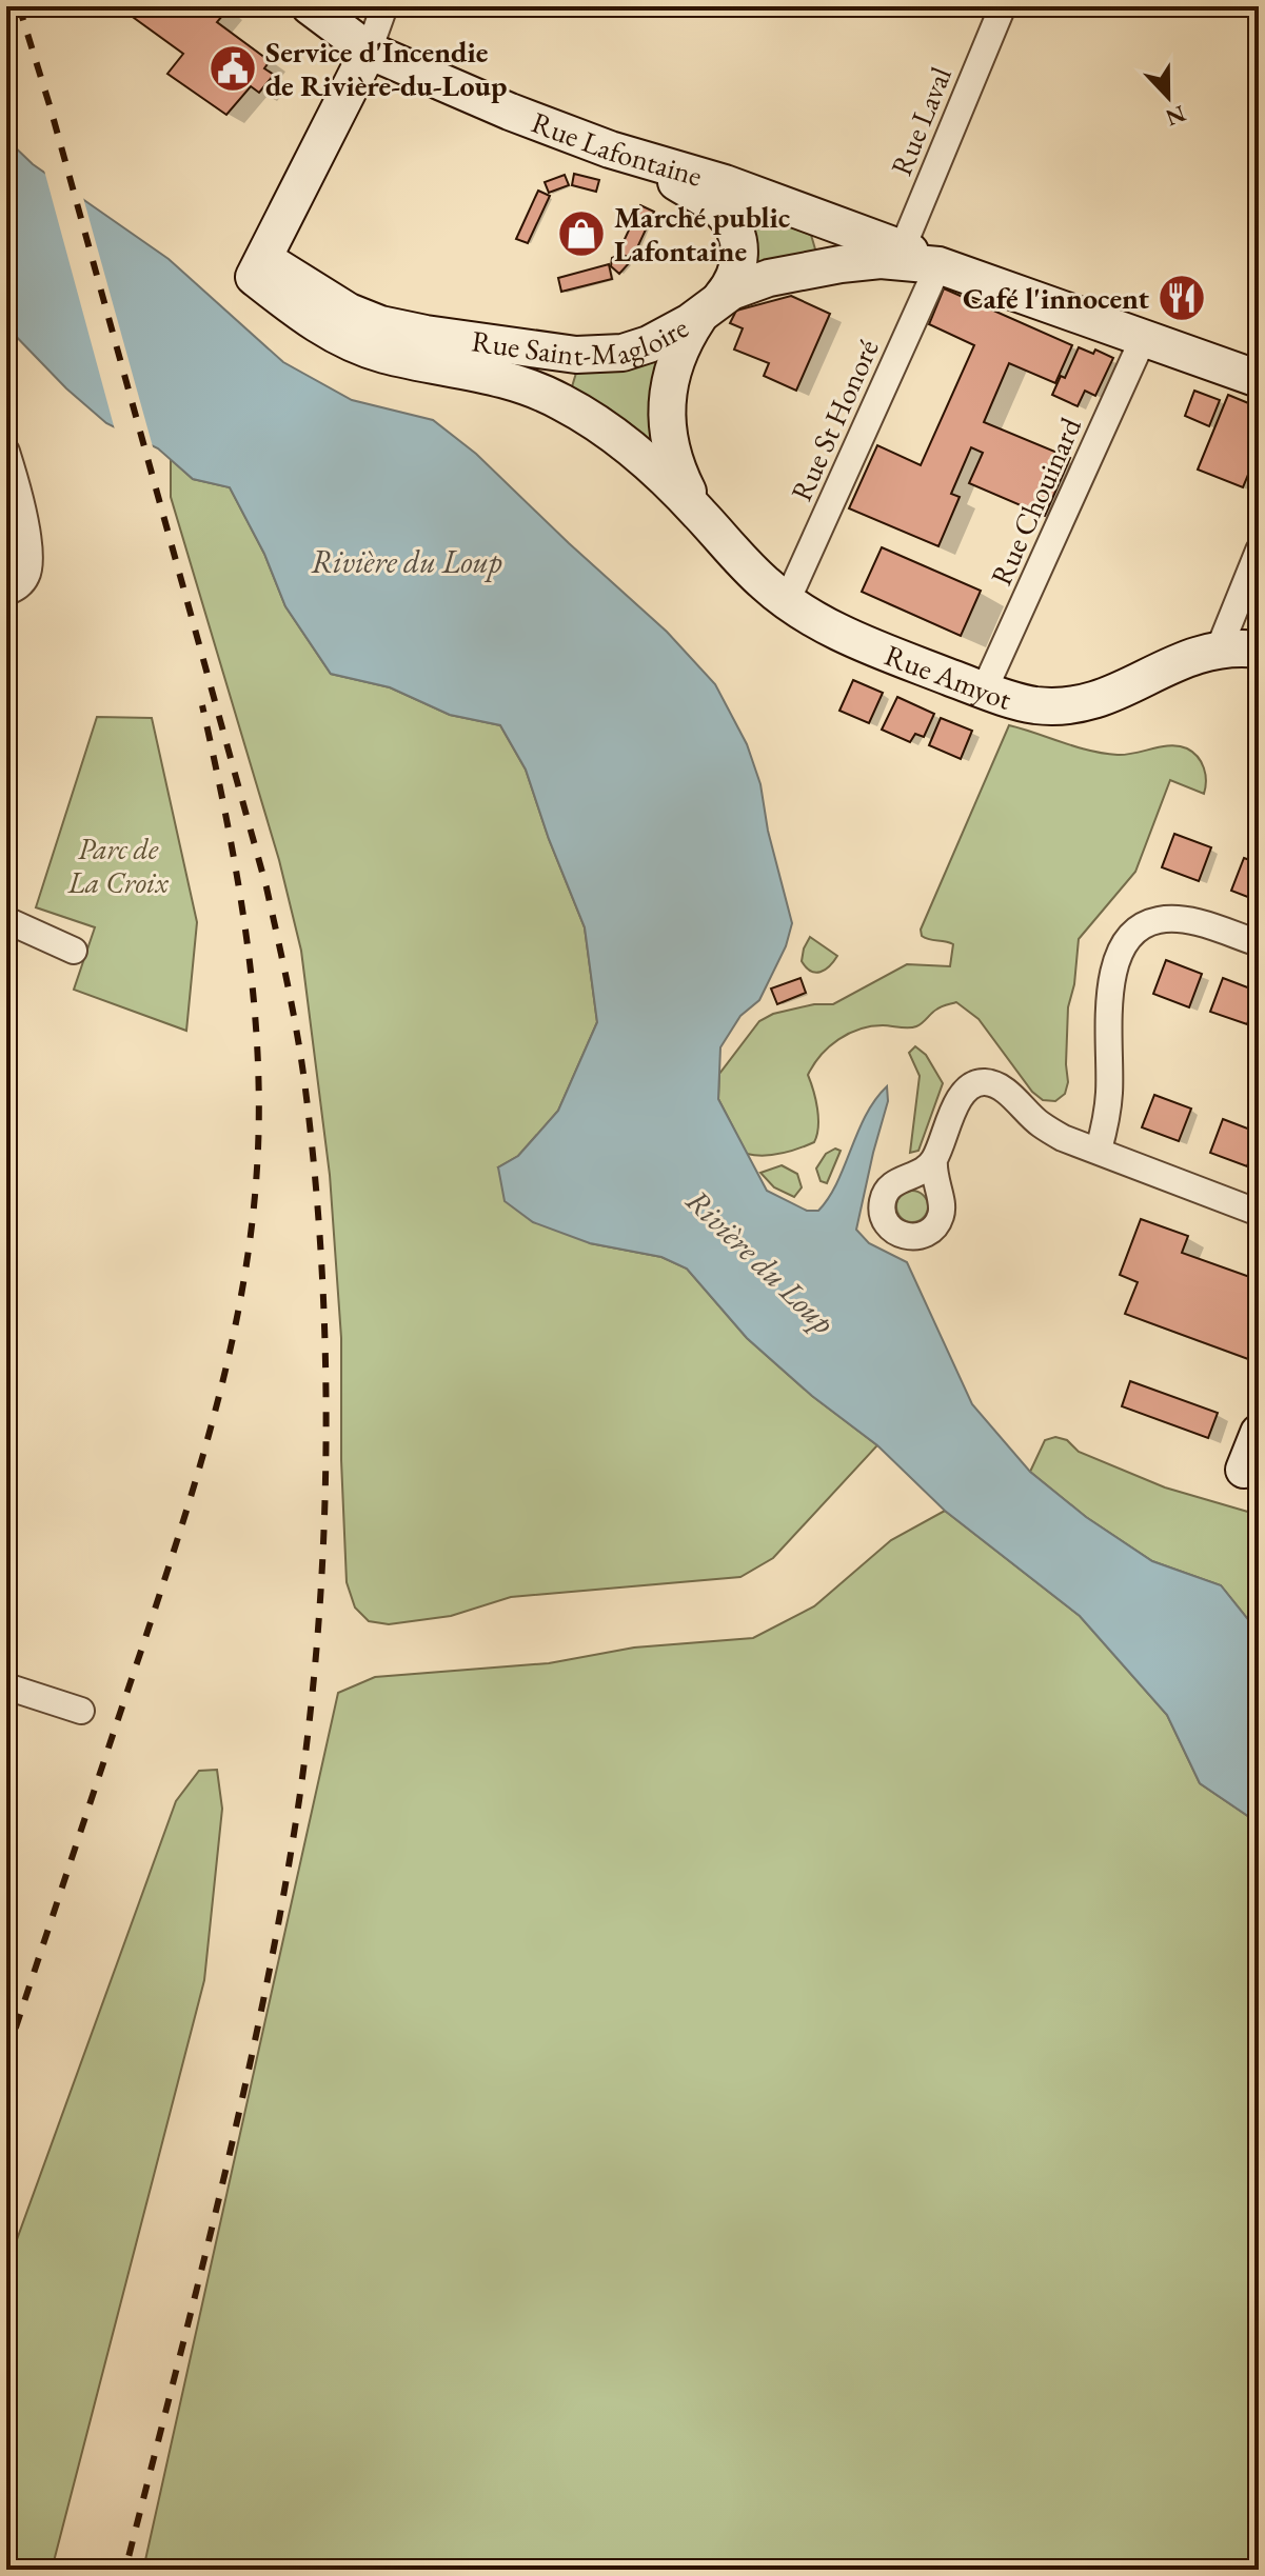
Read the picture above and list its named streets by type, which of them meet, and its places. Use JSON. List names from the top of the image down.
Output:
{
  "streets": {
    "main road": ["Rue Lafontaine", "Rue Saint-Magloire", "Rue Amyot"],
    "street": ["Rue Laval", "Rue St Honoré", "Rue Chouinard"]
  },
  "crossings": [
    ["Rue Laval", "Rue Lafontaine"],
    ["Rue Laval", "Rue Saint-Magloire"],
    ["Rue Lafontaine", "Rue Saint-Magloire"],
    ["Rue Lafontaine", "Rue St Honoré"],
    ["Rue Lafontaine", "Rue Chouinard"],
    ["Rue Saint-Magloire", "Rue Amyot"],
    ["Rue St Honoré", "Rue Amyot"],
    ["Rue Chouinard", "Rue Amyot"]
  ],
  "water": ["Rivière du Loup"],
  "parks": ["Parc de La Croix"],
  "places": {
    "public building": ["Service d'Incendie de Rivière-du-Loup"],
    "shop": ["Marché public Lafontaine"],
    "restaurant": ["Café l'innocent"]
  },
  "north": "bottom"
}
